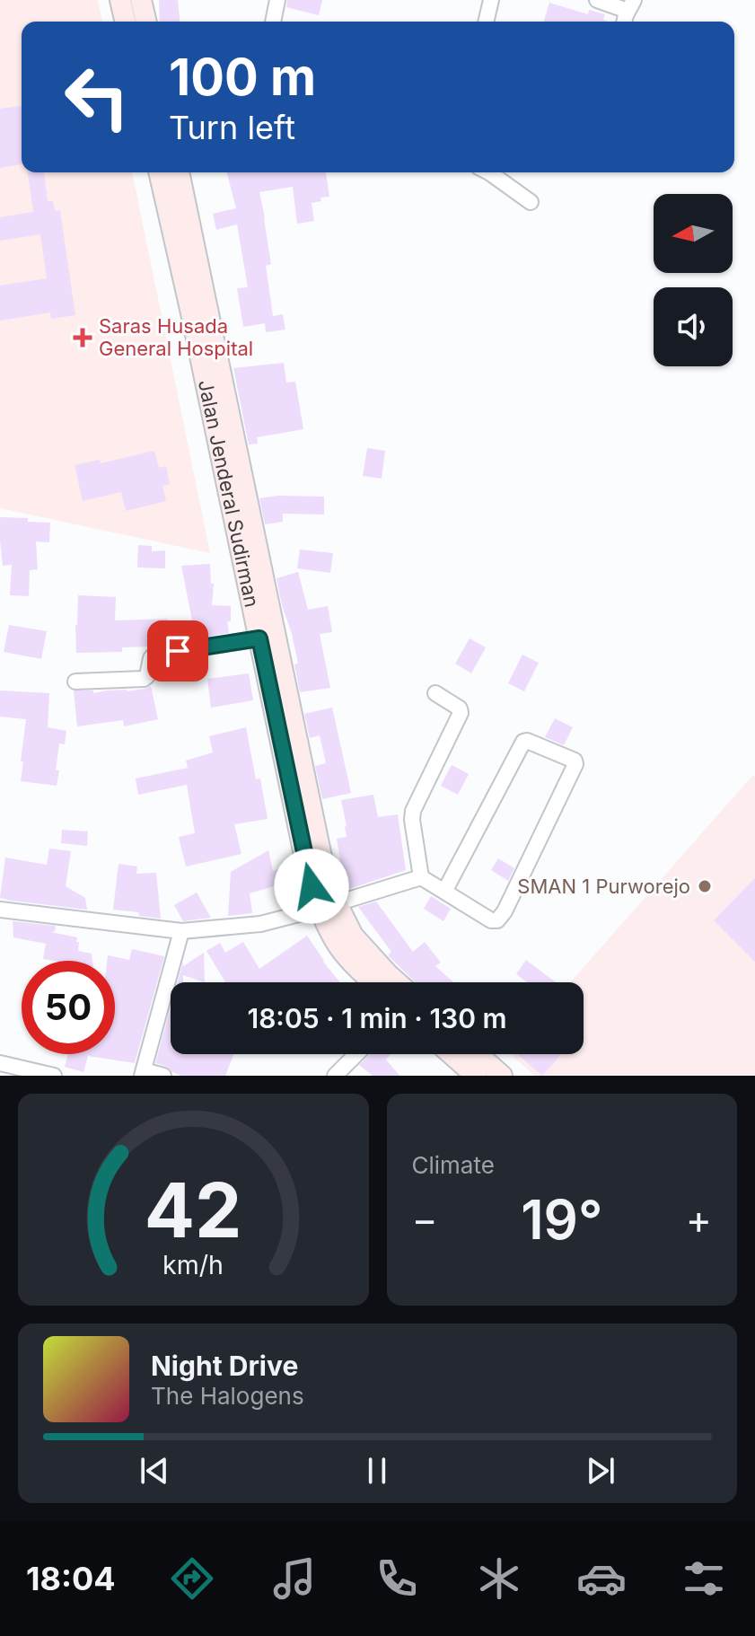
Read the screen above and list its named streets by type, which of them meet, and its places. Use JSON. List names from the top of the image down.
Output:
{
  "streets": {
    "main road": ["Jalan Jenderal Sudirman"]
  },
  "places": {
    "health": ["Saras Husada General Hospital"],
    "other": ["SMAN 1 Purworejo"]
  },
  "north": "left",
  "page": {
    "turn": ["100 m", "Turn left"],
    "limit": "50",
    "trip": "18:05 · 1 min · 130 m",
    "tile": "Climate",
    "heat": ["−", "19°", "+"],
    "song": ["Night Drive", "The Halogens"],
    "tabs": "18:04",
    "gauge": ["42", "km/h"]
  }
}
